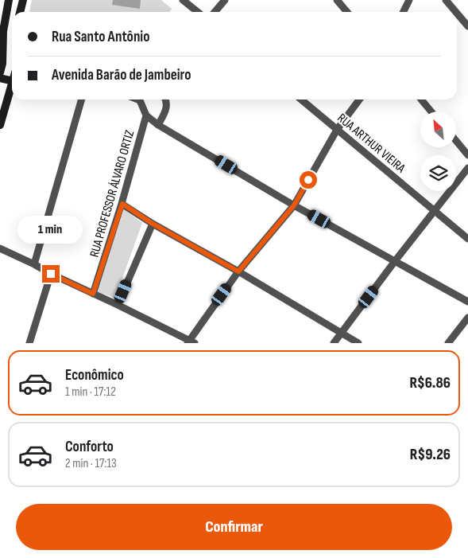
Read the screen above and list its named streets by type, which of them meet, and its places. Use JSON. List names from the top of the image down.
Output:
{
  "streets": {
    "street": ["RUA ARTHUR VIEIRA", "RUA PROFESSOR ÁLVARO ORTIZ"]
  },
  "north": "top left",
  "page": {
    "banner": ["Rua Santo Antônio", "Avenida Barão de Jambeiro"],
    "bubble": "1 min",
    "list": [
      {
        "name": "Econômico",
        "note": "1 min · 17:12",
        "value": "R$6.86"
      },
      {
        "name": "Conforto",
        "note": "2 min · 17:13",
        "value": "R$9.26"
      }
    ],
    "buttons": "Confirmar"
  }
}
